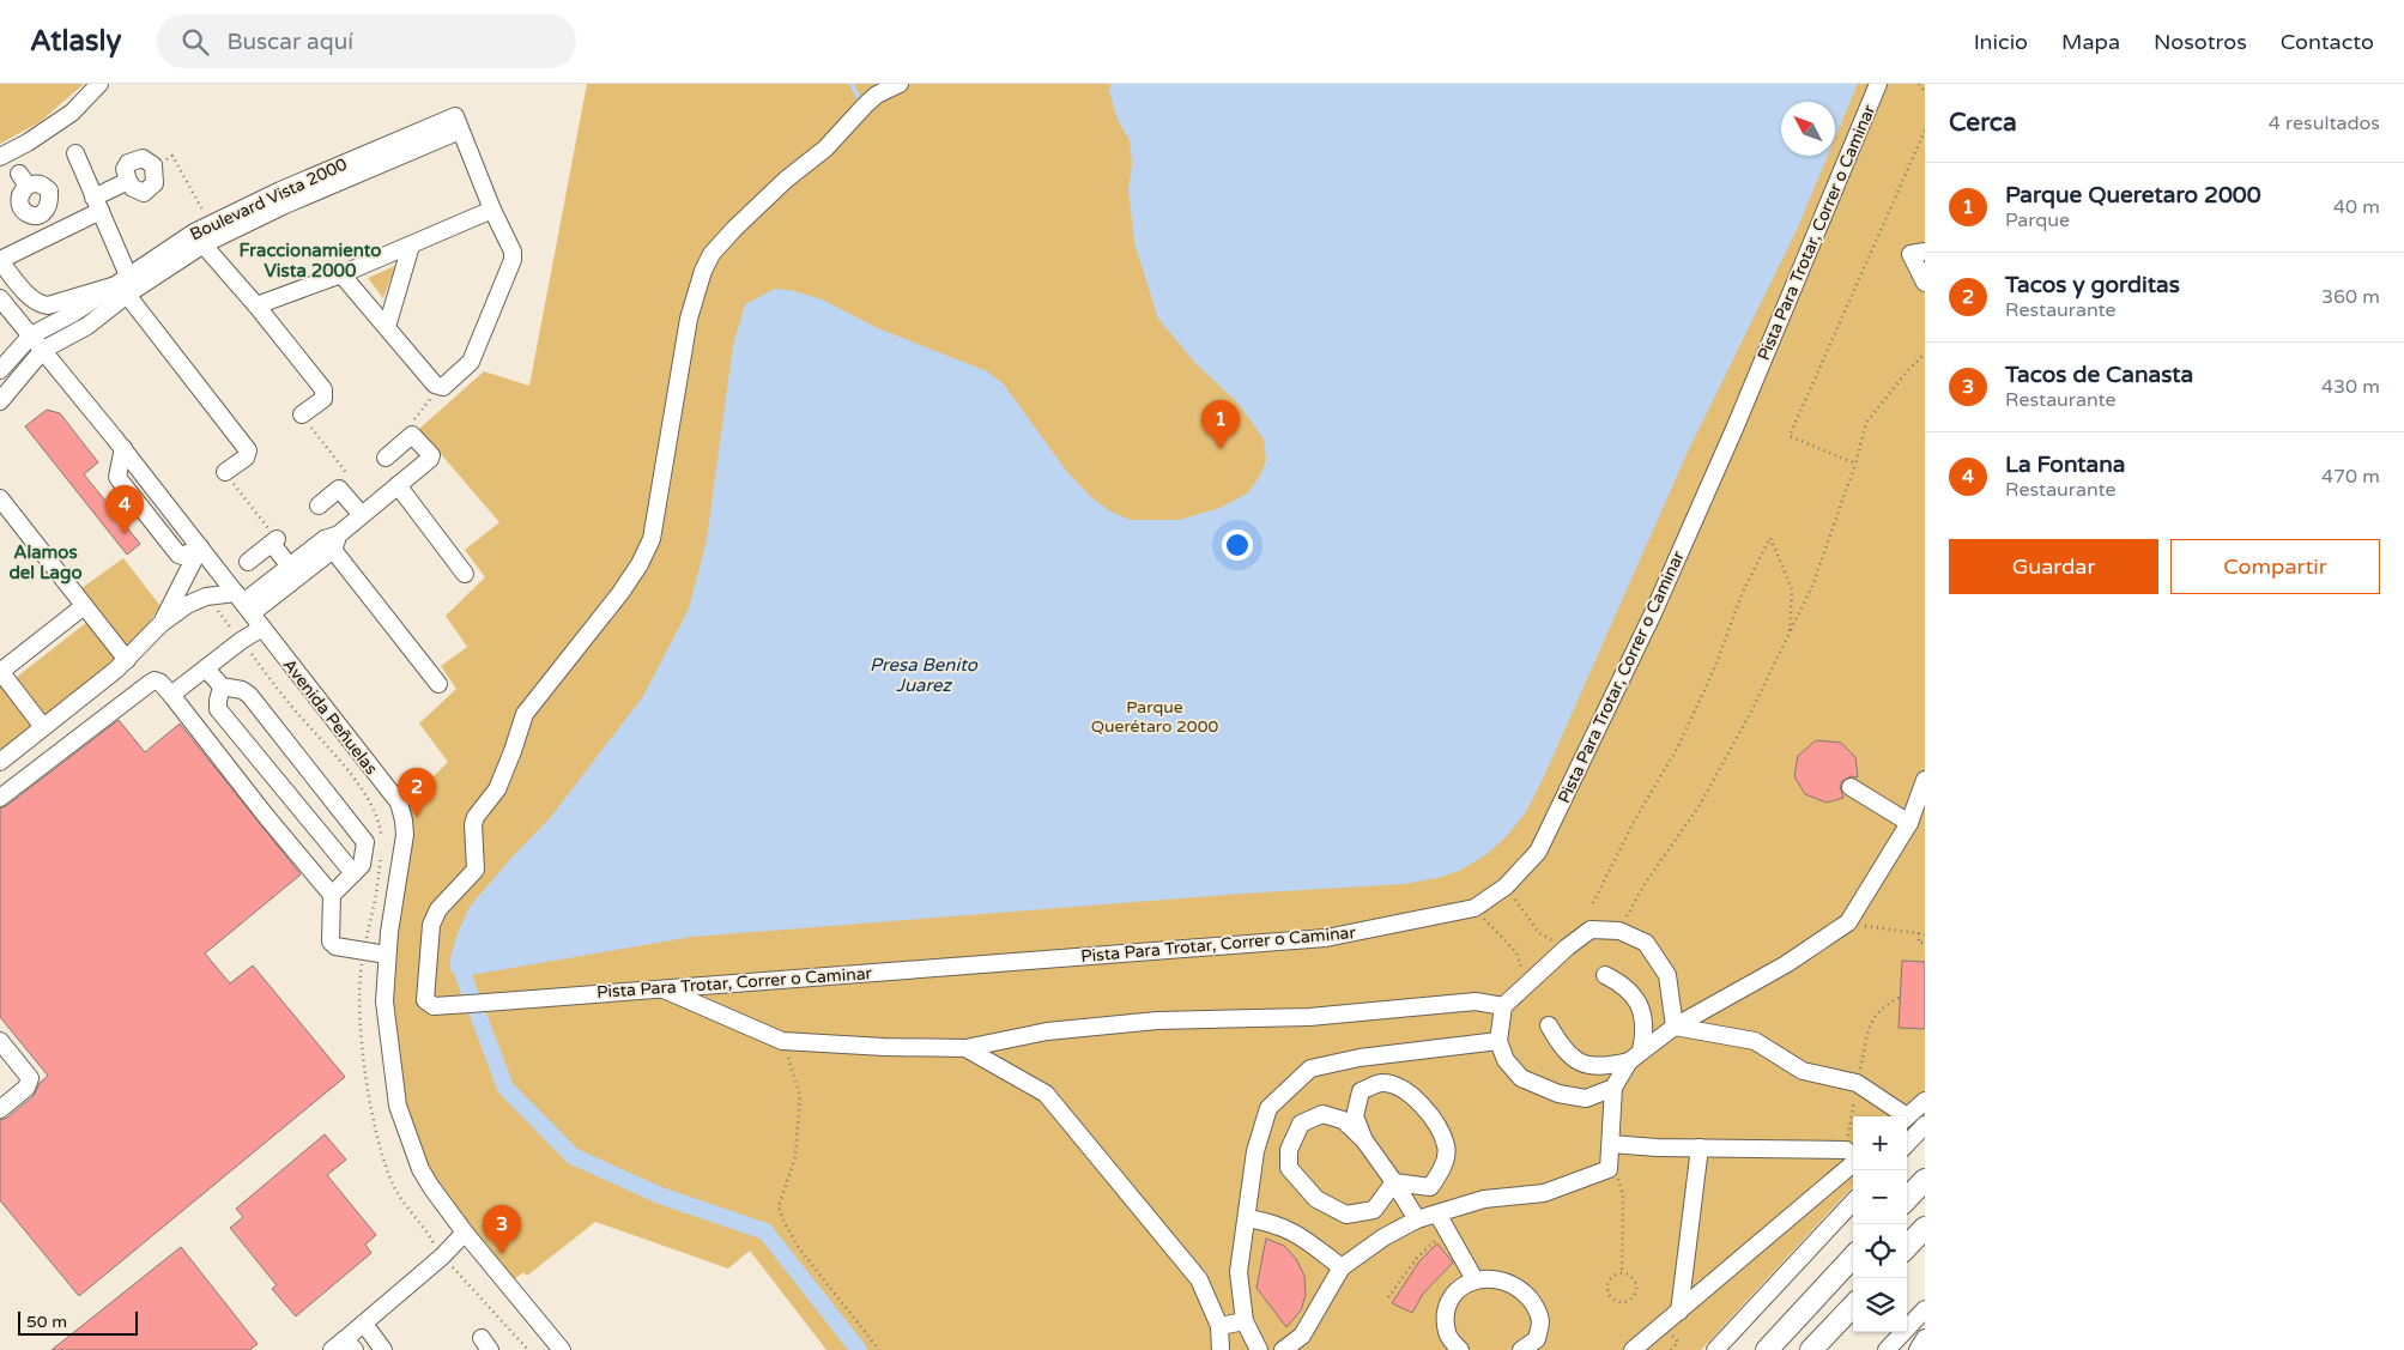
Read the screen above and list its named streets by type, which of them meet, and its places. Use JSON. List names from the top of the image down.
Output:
{
  "streets": {
    "street": ["Boulevard Vista 2000", "Pista Para Trotar, Correr o Caminar", "Avenida Peñuelas"]
  },
  "crossings": [
    ["Boulevard Vista 2000", "Avenida Peñuelas"]
  ],
  "districts": ["Fraccionamiento Vista 2000", "Alamos del Lago"],
  "water": ["Presa Benito Juarez"],
  "parks": ["Parque Querétaro 2000"],
  "scale_bar": "50 m",
  "north": "top left",
  "page": {
    "header": "Atlasly",
    "search": "Buscar aquí",
    "nav": [
      "Inicio",
      "Mapa",
      "Nosotros",
      "Contacto"
    ],
    "heading": ["Cerca", "4 resultados"],
    "list": [
      {
        "mark": "1",
        "name": "Parque Queretaro 2000",
        "note": "Parque",
        "value": "40 m"
      },
      {
        "mark": "2",
        "name": "Tacos y gorditas",
        "note": "Restaurante",
        "value": "360 m"
      },
      {
        "mark": "3",
        "name": "Tacos de Canasta",
        "note": "Restaurante",
        "value": "430 m"
      },
      {
        "mark": "4",
        "name": "La Fontana",
        "note": "Restaurante",
        "value": "470 m"
      }
    ],
    "pins": [
      "1",
      "4",
      "2",
      "3"
    ],
    "buttons": ["Guardar", "Compartir"],
    "map_buttons": ["+", "−"],
    "scale": "50 m"
  }
}
